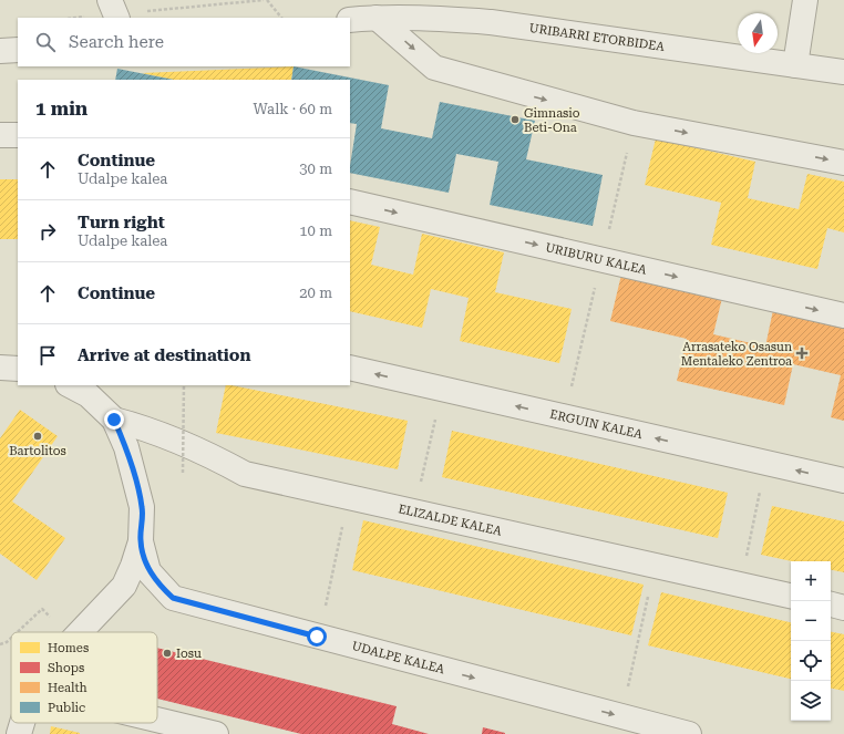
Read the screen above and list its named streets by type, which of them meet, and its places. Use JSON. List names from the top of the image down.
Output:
{
  "streets": {
    "street": [
      "URIBARRI ETORBIDEA",
      "URIBURU KALEA",
      "ERGUIN KALEA",
      "ELIZALDE KALEA",
      "UDALPE KALEA"
    ]
  },
  "one_way": ["ERGUIN KALEA", "UDALPE KALEA"],
  "places": {
    "other": ["Gimnasio Beti-Ona", "Bartolitos", "Iosu"],
    "health": ["Arrasateko Osasun Mentaleko Zentroa"]
  },
  "legend": [
    "Homes",
    "Shops",
    "Health",
    "Public"
  ],
  "north": "bottom",
  "page": {
    "search": "Search here",
    "heading": ["1 min", "Walk · 60 m"],
    "list": [
      ["Continue", "Udalpe kalea", "30 m"],
      ["Turn right", "Udalpe kalea", "10 m"],
      ["Continue", "20 m"],
      "Arrive at destination"
    ],
    "map_buttons": ["+", "−"]
  }
}
